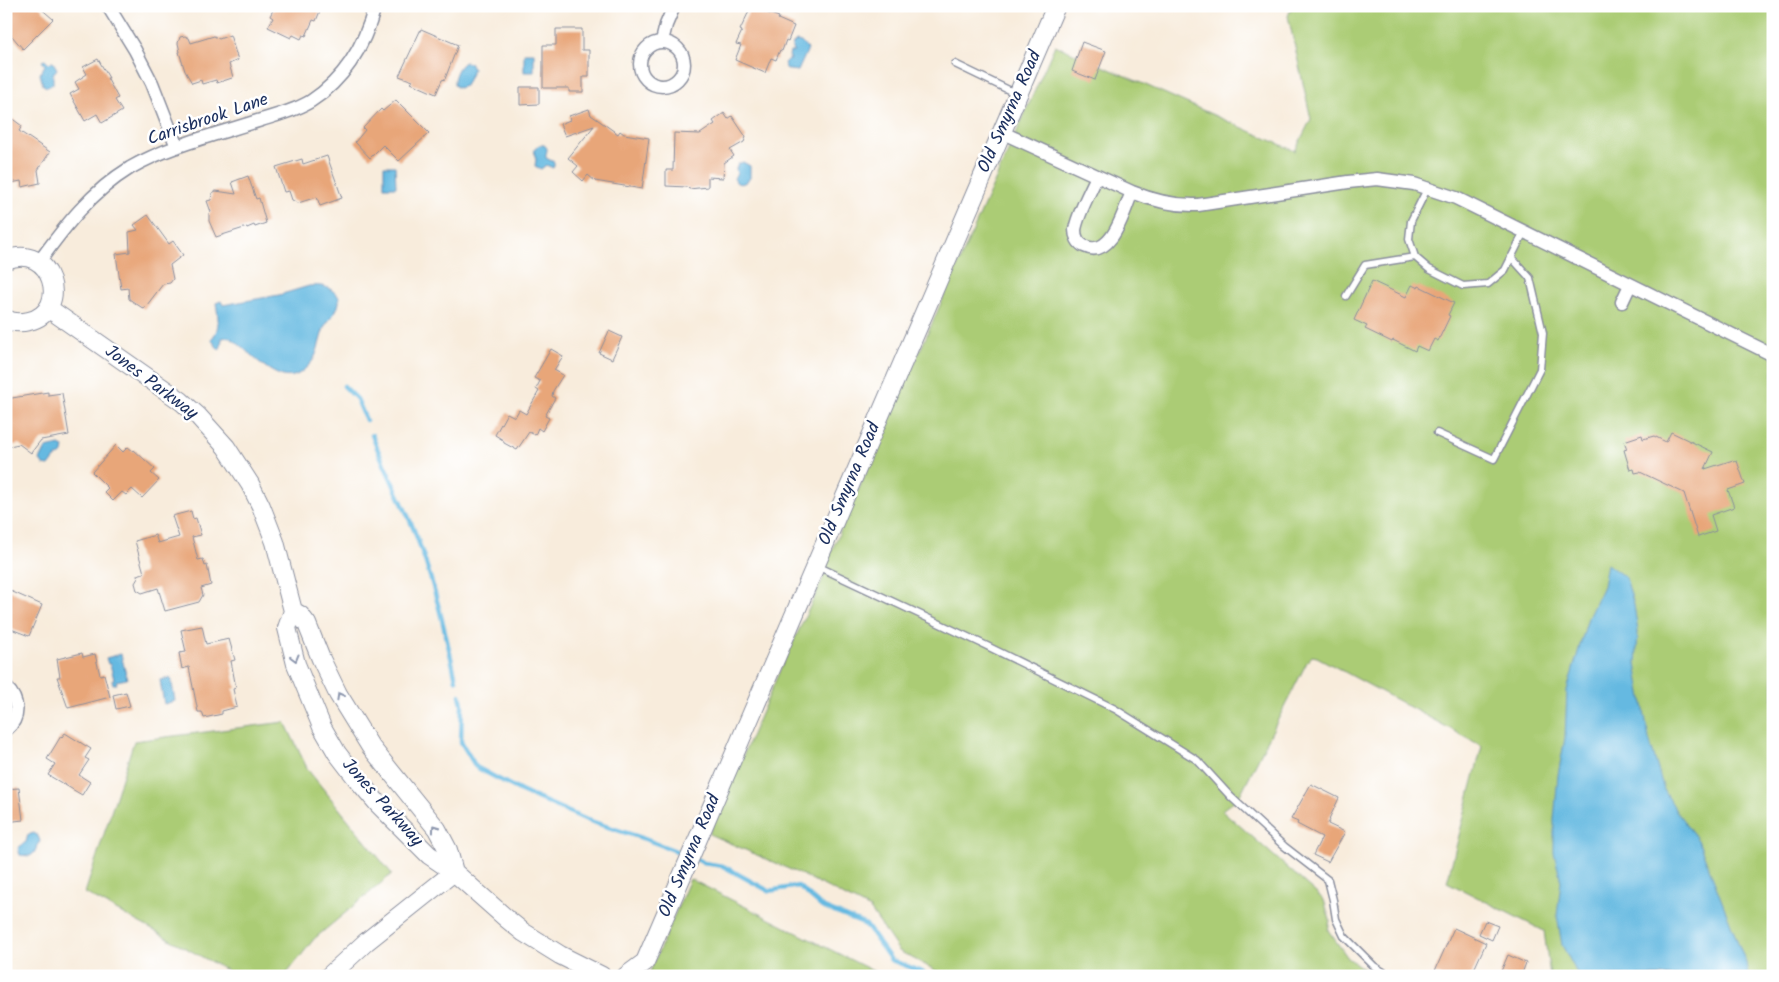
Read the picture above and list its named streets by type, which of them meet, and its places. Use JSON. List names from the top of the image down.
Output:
{
  "streets": {
    "street": ["Old Smyrna Road", "Carrisbrook Lane", "Jones Parkway"]
  }
}
